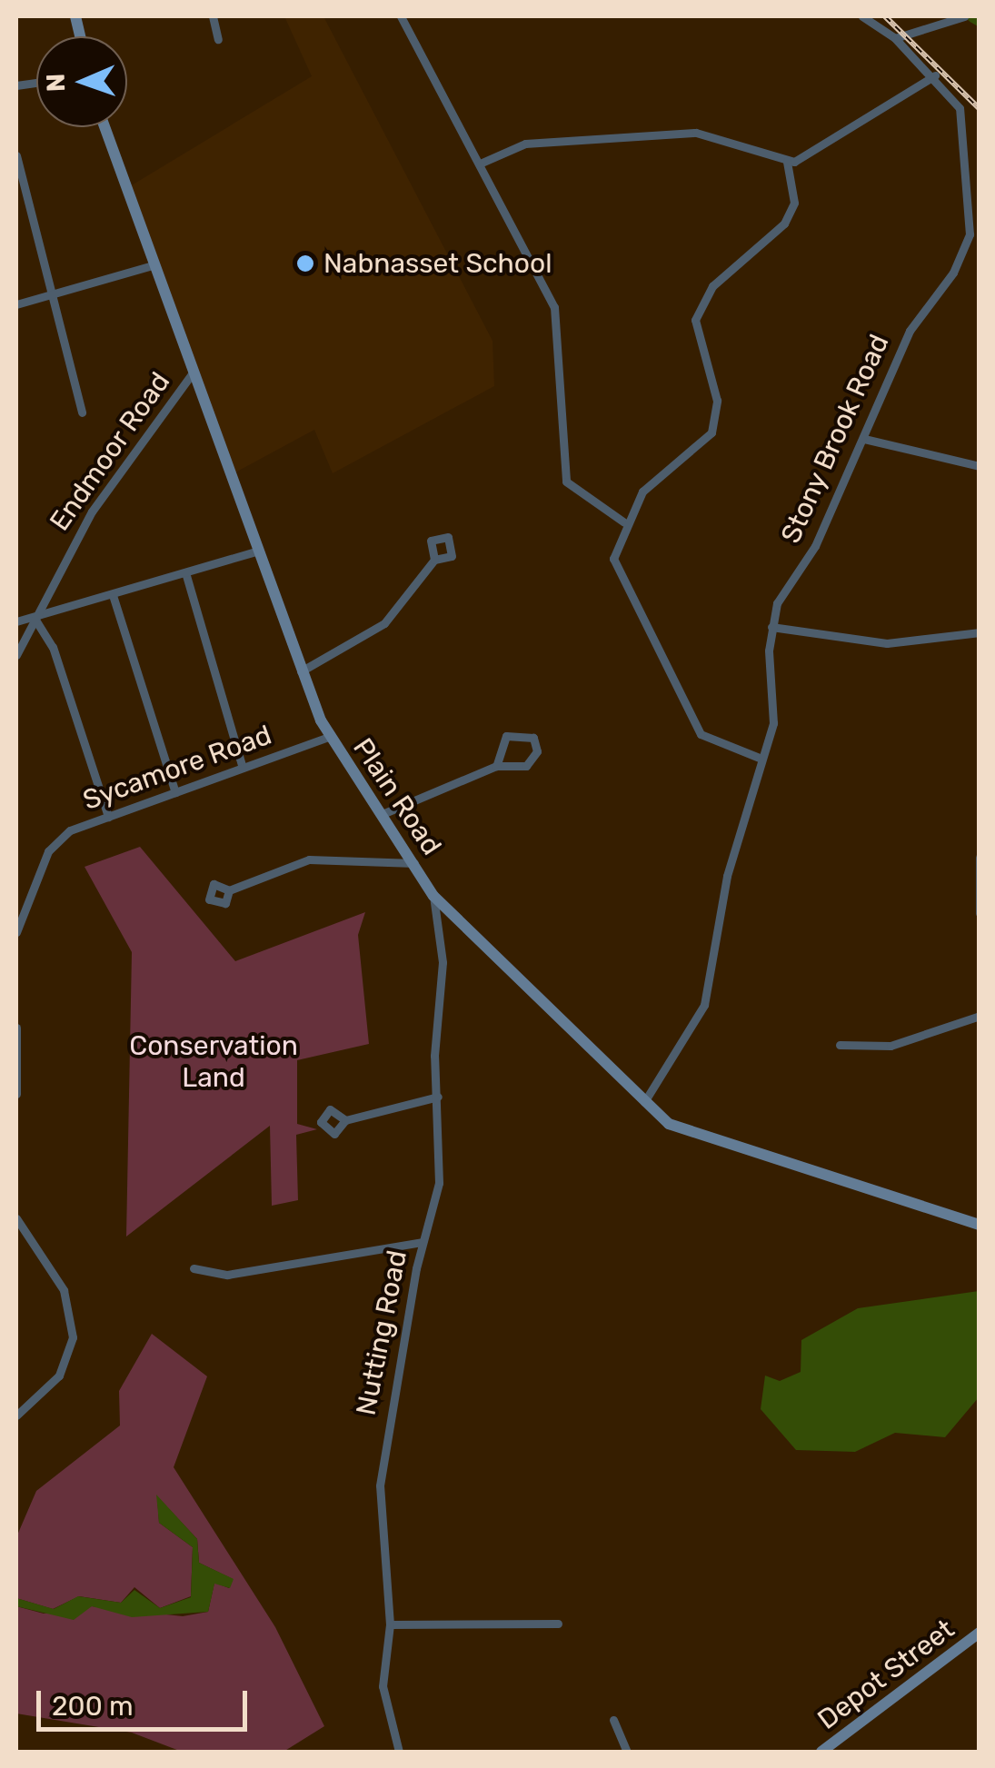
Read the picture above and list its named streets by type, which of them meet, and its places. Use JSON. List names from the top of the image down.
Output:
{
  "streets": {
    "main road": ["Plain Road", "Depot Street"],
    "street": [
      "Stony Brook Road",
      "Endmoor Road",
      "Sycamore Road",
      "Nutting Road"
    ]
  },
  "crossings": [
    ["Stony Brook Road", "Plain Road"],
    ["Endmoor Road", "Plain Road"],
    ["Sycamore Road", "Plain Road"],
    ["Plain Road", "Nutting Road"]
  ],
  "parks": ["Conservation Land"],
  "places": ["Nabnasset School"],
  "scale_bar": "200 m",
  "north": "left"
}
